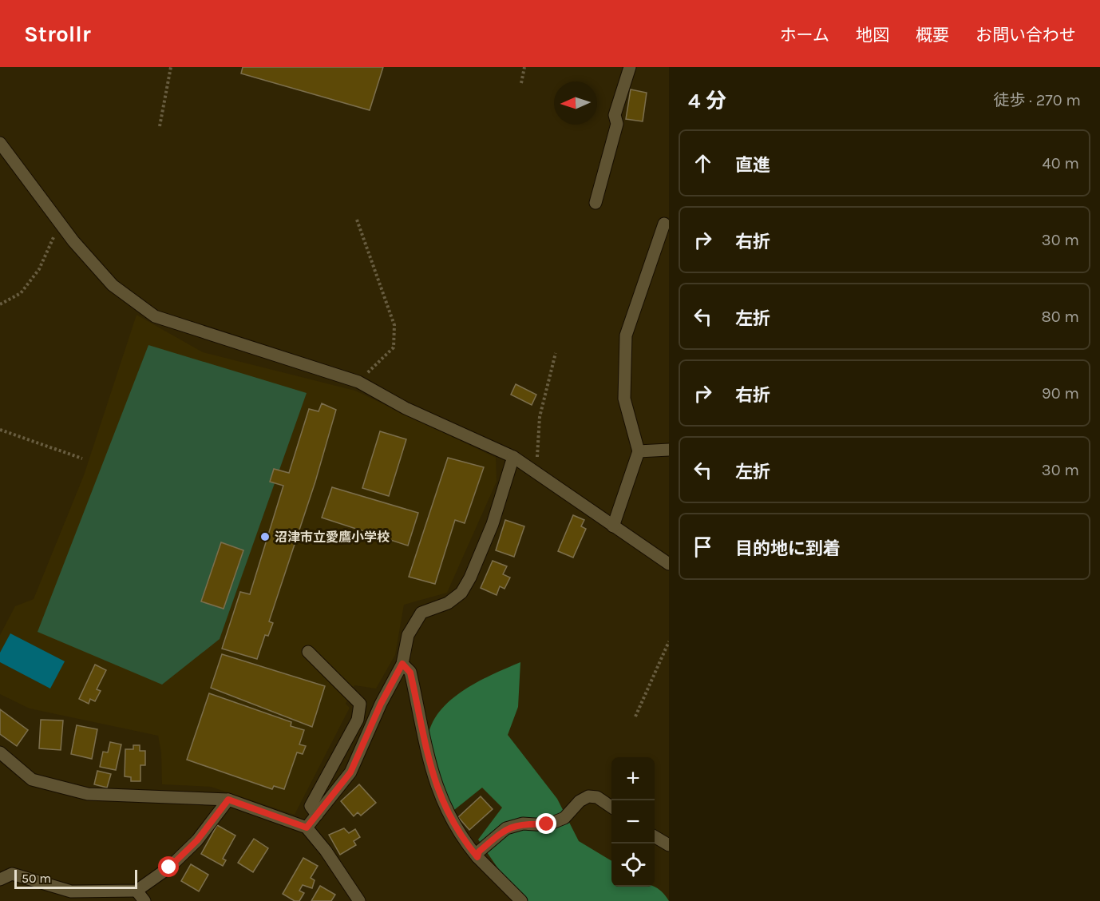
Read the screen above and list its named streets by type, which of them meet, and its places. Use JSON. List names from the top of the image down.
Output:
{
  "places": ["沼津市立愛鷹小学校"],
  "scale_bar": "50 m",
  "north": "left",
  "page": {
    "header": "Strollr",
    "nav": [
      "ホーム",
      "地図",
      "概要",
      "お問い合わせ"
    ],
    "heading": ["4 分", "徒歩 · 270 m"],
    "list": [
      ["直進", "40 m"],
      ["右折", "30 m"],
      ["左折", "80 m"],
      ["右折", "90 m"],
      ["左折", "30 m"],
      "目的地に到着"
    ],
    "map_buttons": ["+", "−"],
    "scale": "50 m"
  }
}
